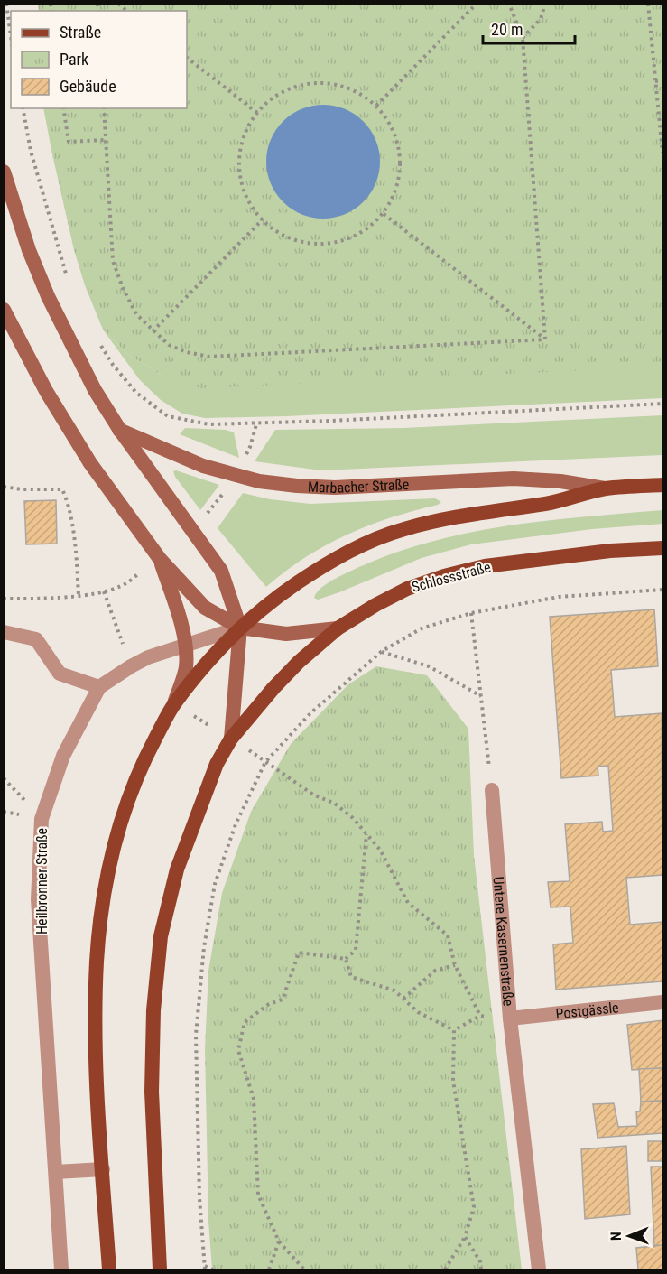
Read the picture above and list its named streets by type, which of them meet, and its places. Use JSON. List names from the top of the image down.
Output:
{
  "streets": {
    "main road": ["Marbacher Straße", "Schlossstraße"],
    "street": ["Heilbronner Straße", "Untere Kasernenstraße", "Postgässle"]
  },
  "crossings": [
    ["Untere Kasernenstraße", "Postgässle"]
  ],
  "legend": ["Straße", "Park", "Gebäude"],
  "scale_bar": "20 m",
  "north": "left"
}
